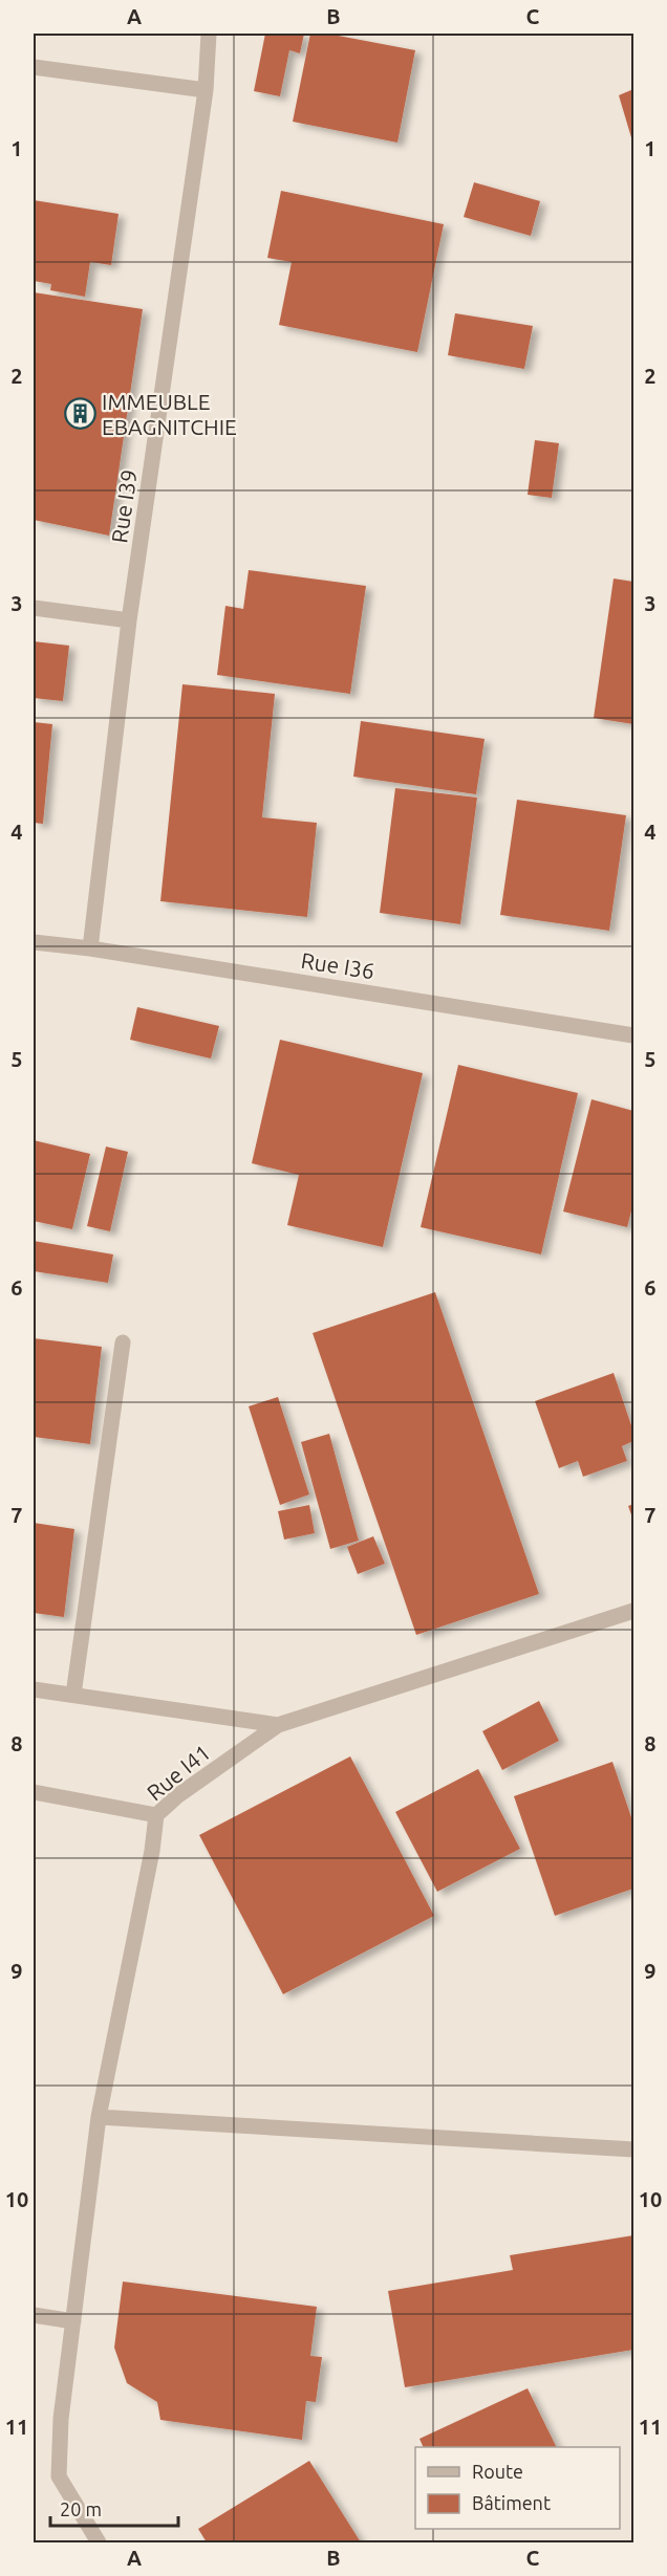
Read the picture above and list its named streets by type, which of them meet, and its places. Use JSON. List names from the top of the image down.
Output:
{
  "streets": {
    "street": ["Rue I39", "Rue I36", "Rue I41"]
  },
  "crossings": [
    ["Rue I39", "Rue I36"]
  ],
  "places": {
    "building": ["IMMEUBLE EBAGNITCHIE"]
  },
  "legend": ["Route", "Bâtiment"],
  "scale_bar": "20 m",
  "grid": {
    "columns": ["A", "B", "C"],
    "rows": [
      "1",
      "2",
      "3",
      "4",
      "5",
      "6",
      "7",
      "8",
      "9",
      "10",
      "11"
    ]
  }
}
